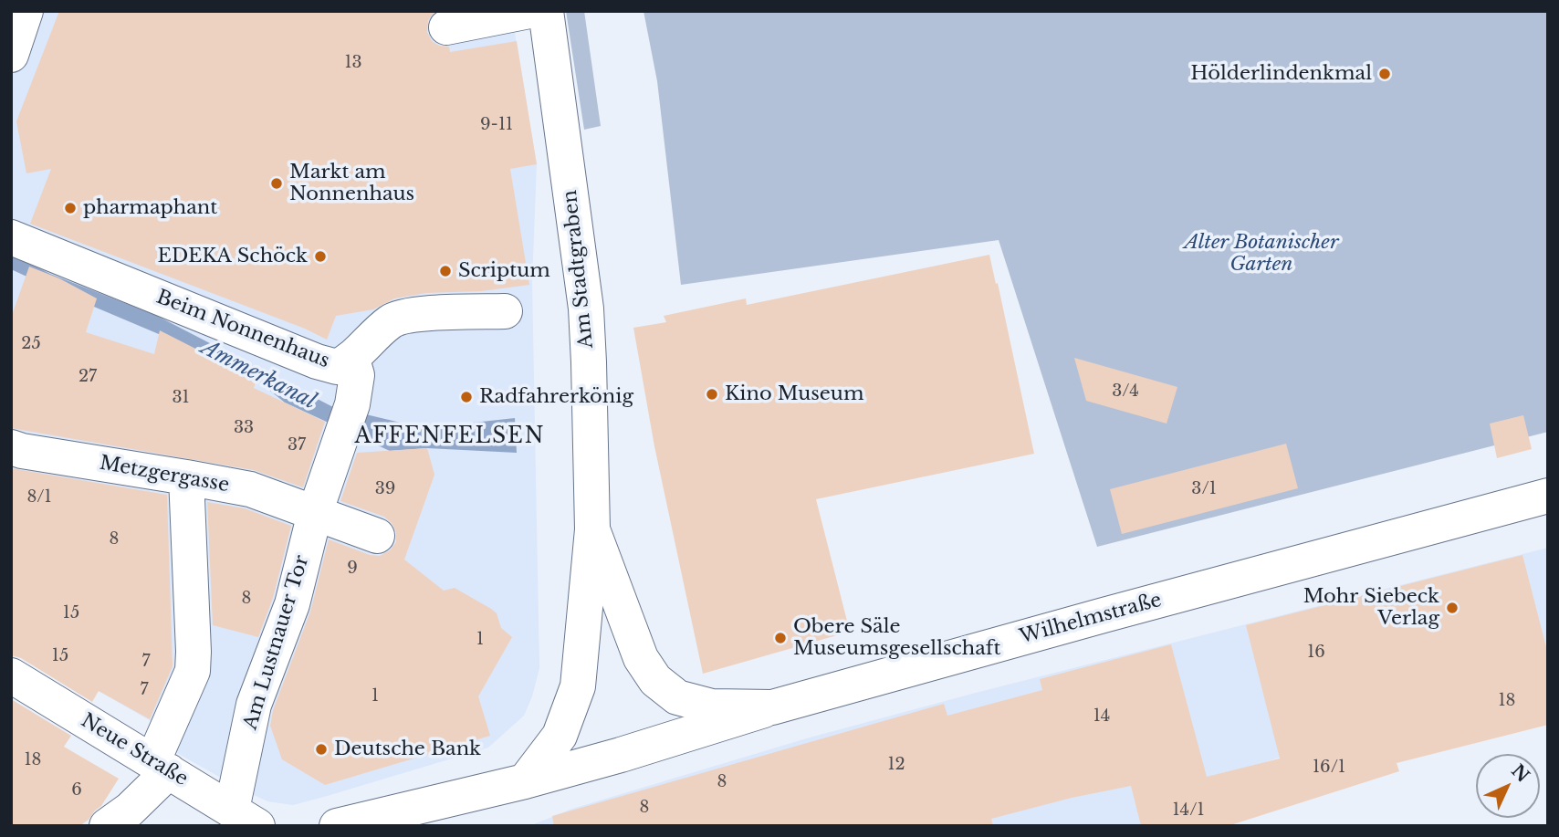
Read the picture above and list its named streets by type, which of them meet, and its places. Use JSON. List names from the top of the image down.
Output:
{
  "streets": {
    "street": [
      "Am Stadtgraben",
      "Beim Nonnenhaus",
      "Metzgergasse",
      "Wilhelmstraße",
      "Am Lustnauer Tor",
      "Neue Straße"
    ]
  },
  "crossings": [
    ["Am Stadtgraben", "Wilhelmstraße"],
    ["Metzgergasse", "Am Lustnauer Tor"],
    ["Am Lustnauer Tor", "Neue Straße"]
  ],
  "districts": ["AFFENFELSEN"],
  "water": ["Ammerkanal"],
  "parks": ["Alter Botanischer Garten"],
  "places": [
    "Hölderlindenkmal",
    "Markt am Nonnenhaus",
    "pharmaphant",
    "EDEKA Schöck",
    "Scriptum",
    "Kino Museum",
    "Radfahrerkönig",
    "Mohr Siebeck Verlag",
    "Obere Säle Museumsgesellschaft",
    "Deutsche Bank"
  ],
  "house_numbers": [
    "13",
    "9-11",
    "25",
    "27",
    "3/4",
    "31",
    "33",
    "37",
    "39",
    "3/1",
    "8/1",
    "8",
    "9",
    "8",
    "15",
    "1",
    "16",
    "15",
    "7",
    "7",
    "1",
    "18",
    "14",
    "18",
    "12",
    "16/1",
    "8",
    "6",
    "8",
    "14/1"
  ],
  "north": "top right"
}
